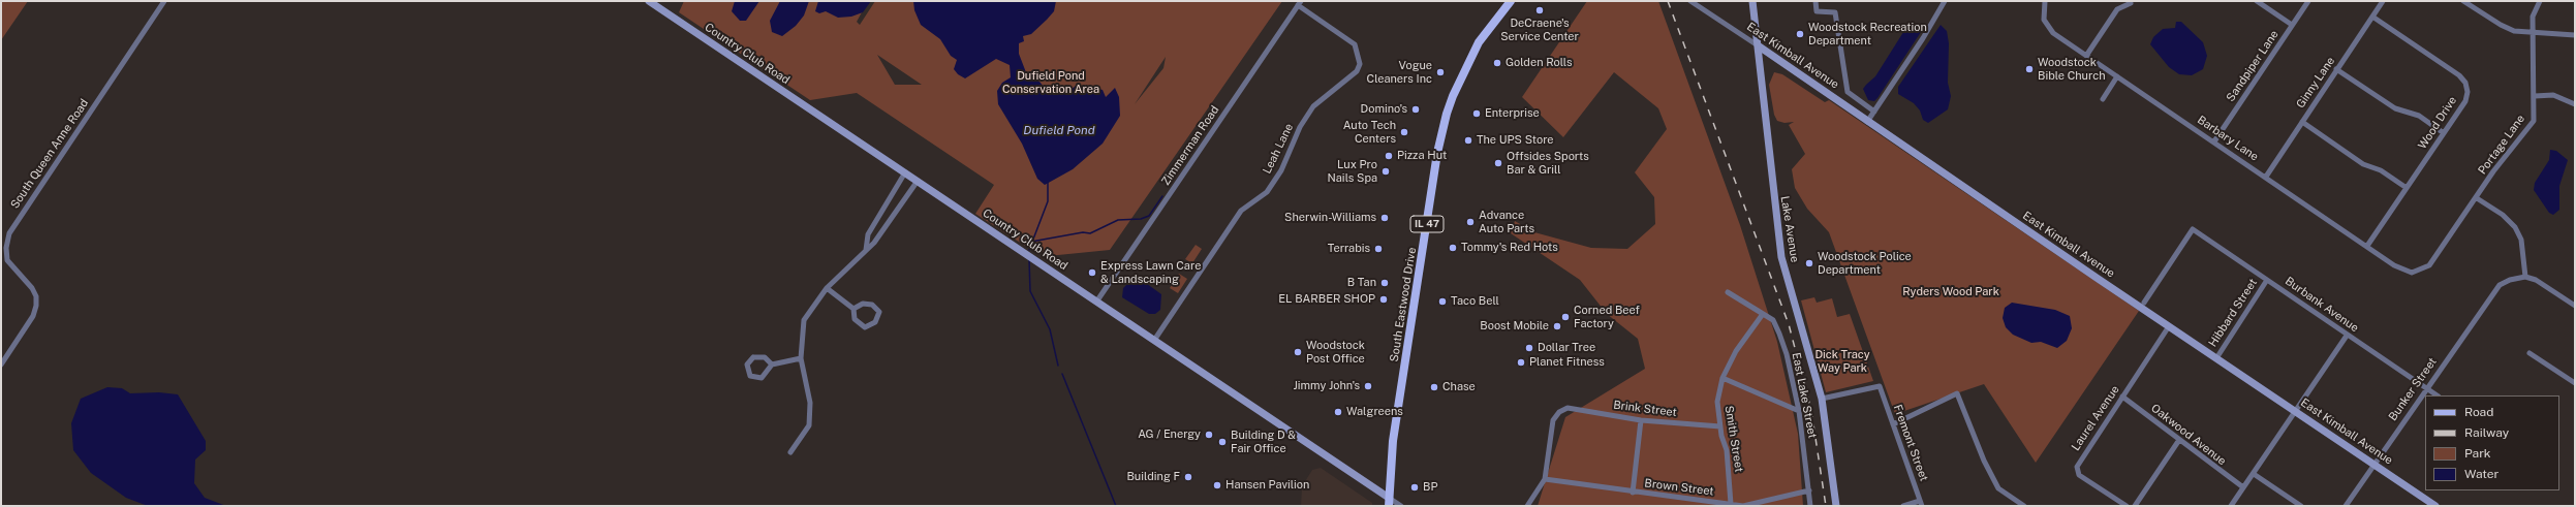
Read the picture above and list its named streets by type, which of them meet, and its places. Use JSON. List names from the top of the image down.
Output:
{
  "streets": {
    "main road": ["IL 47", "South Eastwood Drive"],
    "street": [
      "Country Club Road",
      "East Kimball Avenue",
      "Sandpiper Lane",
      "Ginny Lane",
      "Wood Drive",
      "Barbary Lane",
      "Portage Lane",
      "Zimmerman Road",
      "Leah Lane",
      "South Queen Anne Road",
      "Lake Avenue",
      "Burbank Avenue",
      "Hibbard Street",
      "Bunker Street",
      "East Lake Street",
      "Brink Street",
      "Laurel Avenue",
      "Oakwood Avenue",
      "Smith Street",
      "Fremont Street",
      "Brown Street"
    ]
  },
  "crossings": [
    ["Country Club Road", "Zimmerman Road"],
    ["Country Club Road", "Leah Lane"],
    ["Country Club Road", "South Eastwood Drive"],
    ["East Kimball Avenue", "Lake Avenue"],
    ["East Kimball Avenue", "Hibbard Street"],
    ["East Kimball Avenue", "Bunker Street"],
    ["East Kimball Avenue", "Laurel Avenue"],
    ["Sandpiper Lane", "Barbary Lane"],
    ["Ginny Lane", "Wood Drive"],
    ["Ginny Lane", "Barbary Lane"],
    ["Wood Drive", "Barbary Lane"],
    ["Barbary Lane", "Portage Lane"],
    ["Zimmerman Road", "Leah Lane"],
    ["Lake Avenue", "Fremont Street"],
    ["Burbank Avenue", "Hibbard Street"],
    ["Burbank Avenue", "Bunker Street"],
    ["East Lake Street", "Smith Street"],
    ["East Lake Street", "Brown Street"],
    ["Brink Street", "Smith Street"],
    ["Brink Street", "Brown Street"],
    ["Laurel Avenue", "Oakwood Avenue"],
    ["Smith Street", "Brown Street"]
  ],
  "water": ["Dufield Pond"],
  "parks": ["Dufield Pond Conservation Area", "Ryders Wood Park", "Dick Tracy Way Park"],
  "places": [
    "DeCraene's Service Center",
    "Woodstock Recreation Department",
    "Golden Rolls",
    "Woodstock Bible Church",
    "Vogue Cleaners Inc",
    "Domino's",
    "Enterprise",
    "Auto Tech Centers",
    "The UPS Store",
    "Pizza Hut",
    "Offsides Sports Bar & Grill",
    "Lux Pro Nails Spa",
    "Sherwin-Williams",
    "Advance Auto Parts",
    "Tommy's Red Hots",
    "Terrabis",
    "Woodstock Police Department",
    "Express Lawn Care & Landscaping",
    "B Tan",
    "EL BARBER SHOP",
    "Taco Bell",
    "Corned Beef Factory",
    "Boost Mobile",
    "Dollar Tree",
    "Woodstock Post Office",
    "Planet Fitness",
    "Jimmy John's",
    "Chase",
    "Walgreens",
    "AG / Energy",
    "Building D & Fair Office",
    "Building F",
    "Hansen Pavilion",
    "BP"
  ],
  "legend": [
    "Road",
    "Railway",
    "Park",
    "Water"
  ]
}
